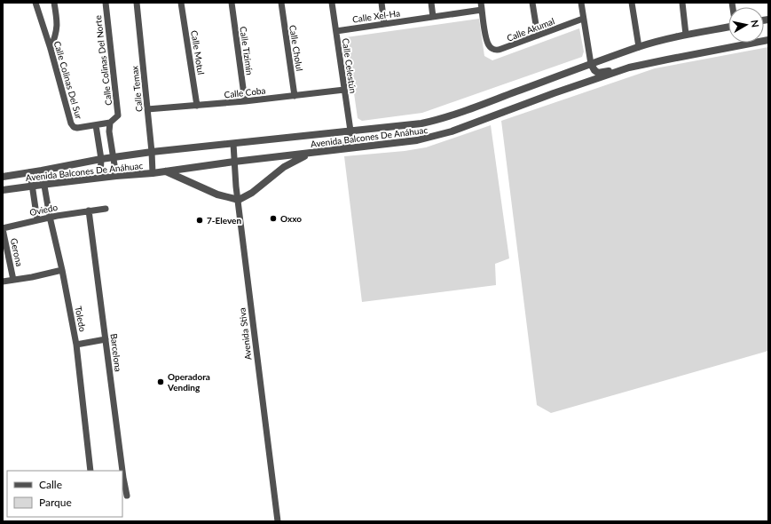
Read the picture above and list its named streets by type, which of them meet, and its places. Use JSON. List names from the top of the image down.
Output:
{
  "streets": {
    "street": [
      "Calle Xel-Ha",
      "Calle Akumal",
      "Calle Cholul",
      "Calle Tizimín",
      "Calle Motul",
      "Calle Colinas Del Norte",
      "Calle Celestún",
      "Calle Colinas Del Sur",
      "Calle Temax",
      "Calle Coba",
      "Avenida Balcones De Anáhuac",
      "Oviedo",
      "Gerona",
      "Toledo",
      "Avenida Stiva",
      "Barcelona"
    ]
  },
  "crossings": [
    ["Calle Xel-Ha", "Calle Akumal"],
    ["Calle Xel-Ha", "Calle Celestún"],
    ["Calle Cholul", "Calle Coba"],
    ["Calle Tizimín", "Calle Coba"],
    ["Calle Motul", "Calle Coba"],
    ["Calle Colinas Del Norte", "Calle Colinas Del Sur"],
    ["Calle Celestún", "Calle Coba"],
    ["Calle Celestún", "Avenida Balcones De Anáhuac"],
    ["Calle Temax", "Calle Coba"],
    ["Calle Temax", "Avenida Balcones De Anáhuac"],
    ["Avenida Balcones De Anáhuac", "Toledo"],
    ["Avenida Balcones De Anáhuac", "Avenida Stiva"],
    ["Oviedo", "Gerona"],
    ["Oviedo", "Toledo"],
    ["Oviedo", "Barcelona"]
  ],
  "places": ["Oxxo", "7-Eleven", "Operadora Vending"],
  "legend": ["Calle", "Parque"],
  "north": "right"
}
